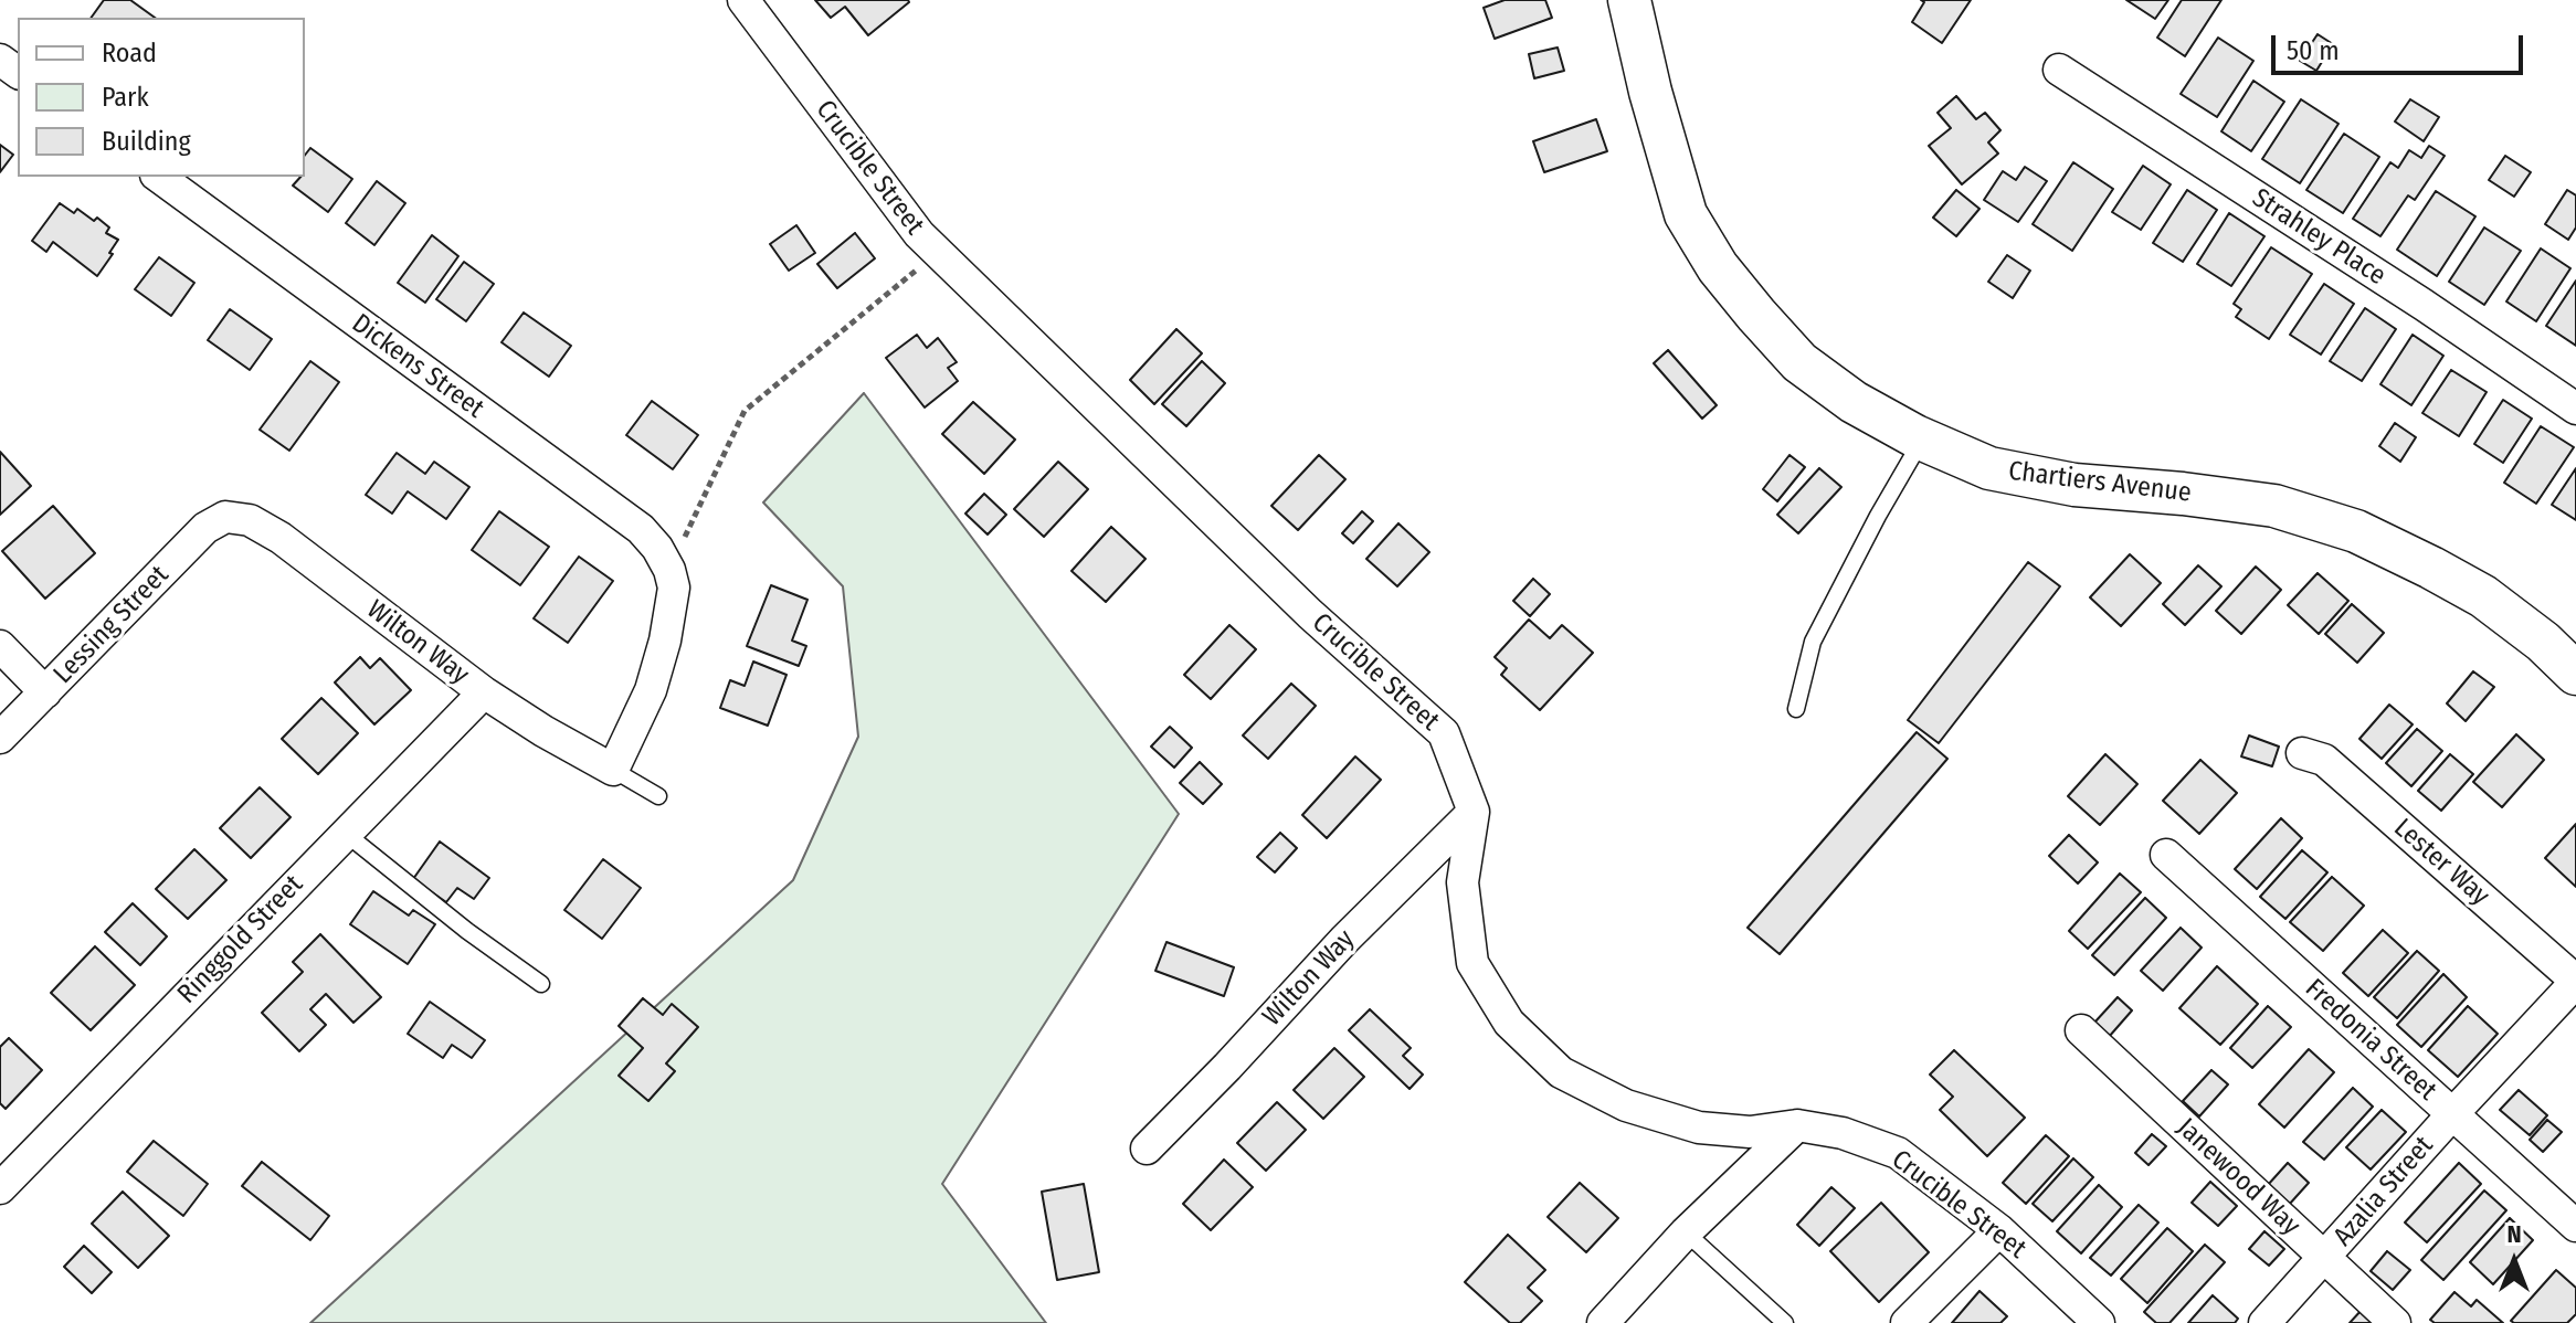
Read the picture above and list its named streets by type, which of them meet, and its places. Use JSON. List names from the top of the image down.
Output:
{
  "streets": {
    "street": [
      "Crucible Street",
      "Strahley Place",
      "Dickens Street",
      "Chartiers Avenue",
      "Lessing Street",
      "Wilton Way",
      "Lester Way",
      "Ringgold Street",
      "Fredonia Street",
      "Janewood Way",
      "Azalia Street"
    ]
  },
  "crossings": [
    ["Crucible Street", "Wilton Way"],
    ["Lessing Street", "Wilton Way"],
    ["Wilton Way", "Ringgold Street"],
    ["Lester Way", "Azalia Street"],
    ["Fredonia Street", "Azalia Street"],
    ["Janewood Way", "Azalia Street"]
  ],
  "legend": ["Road", "Park", "Building"],
  "scale_bar": "50 m",
  "north": "top"
}
